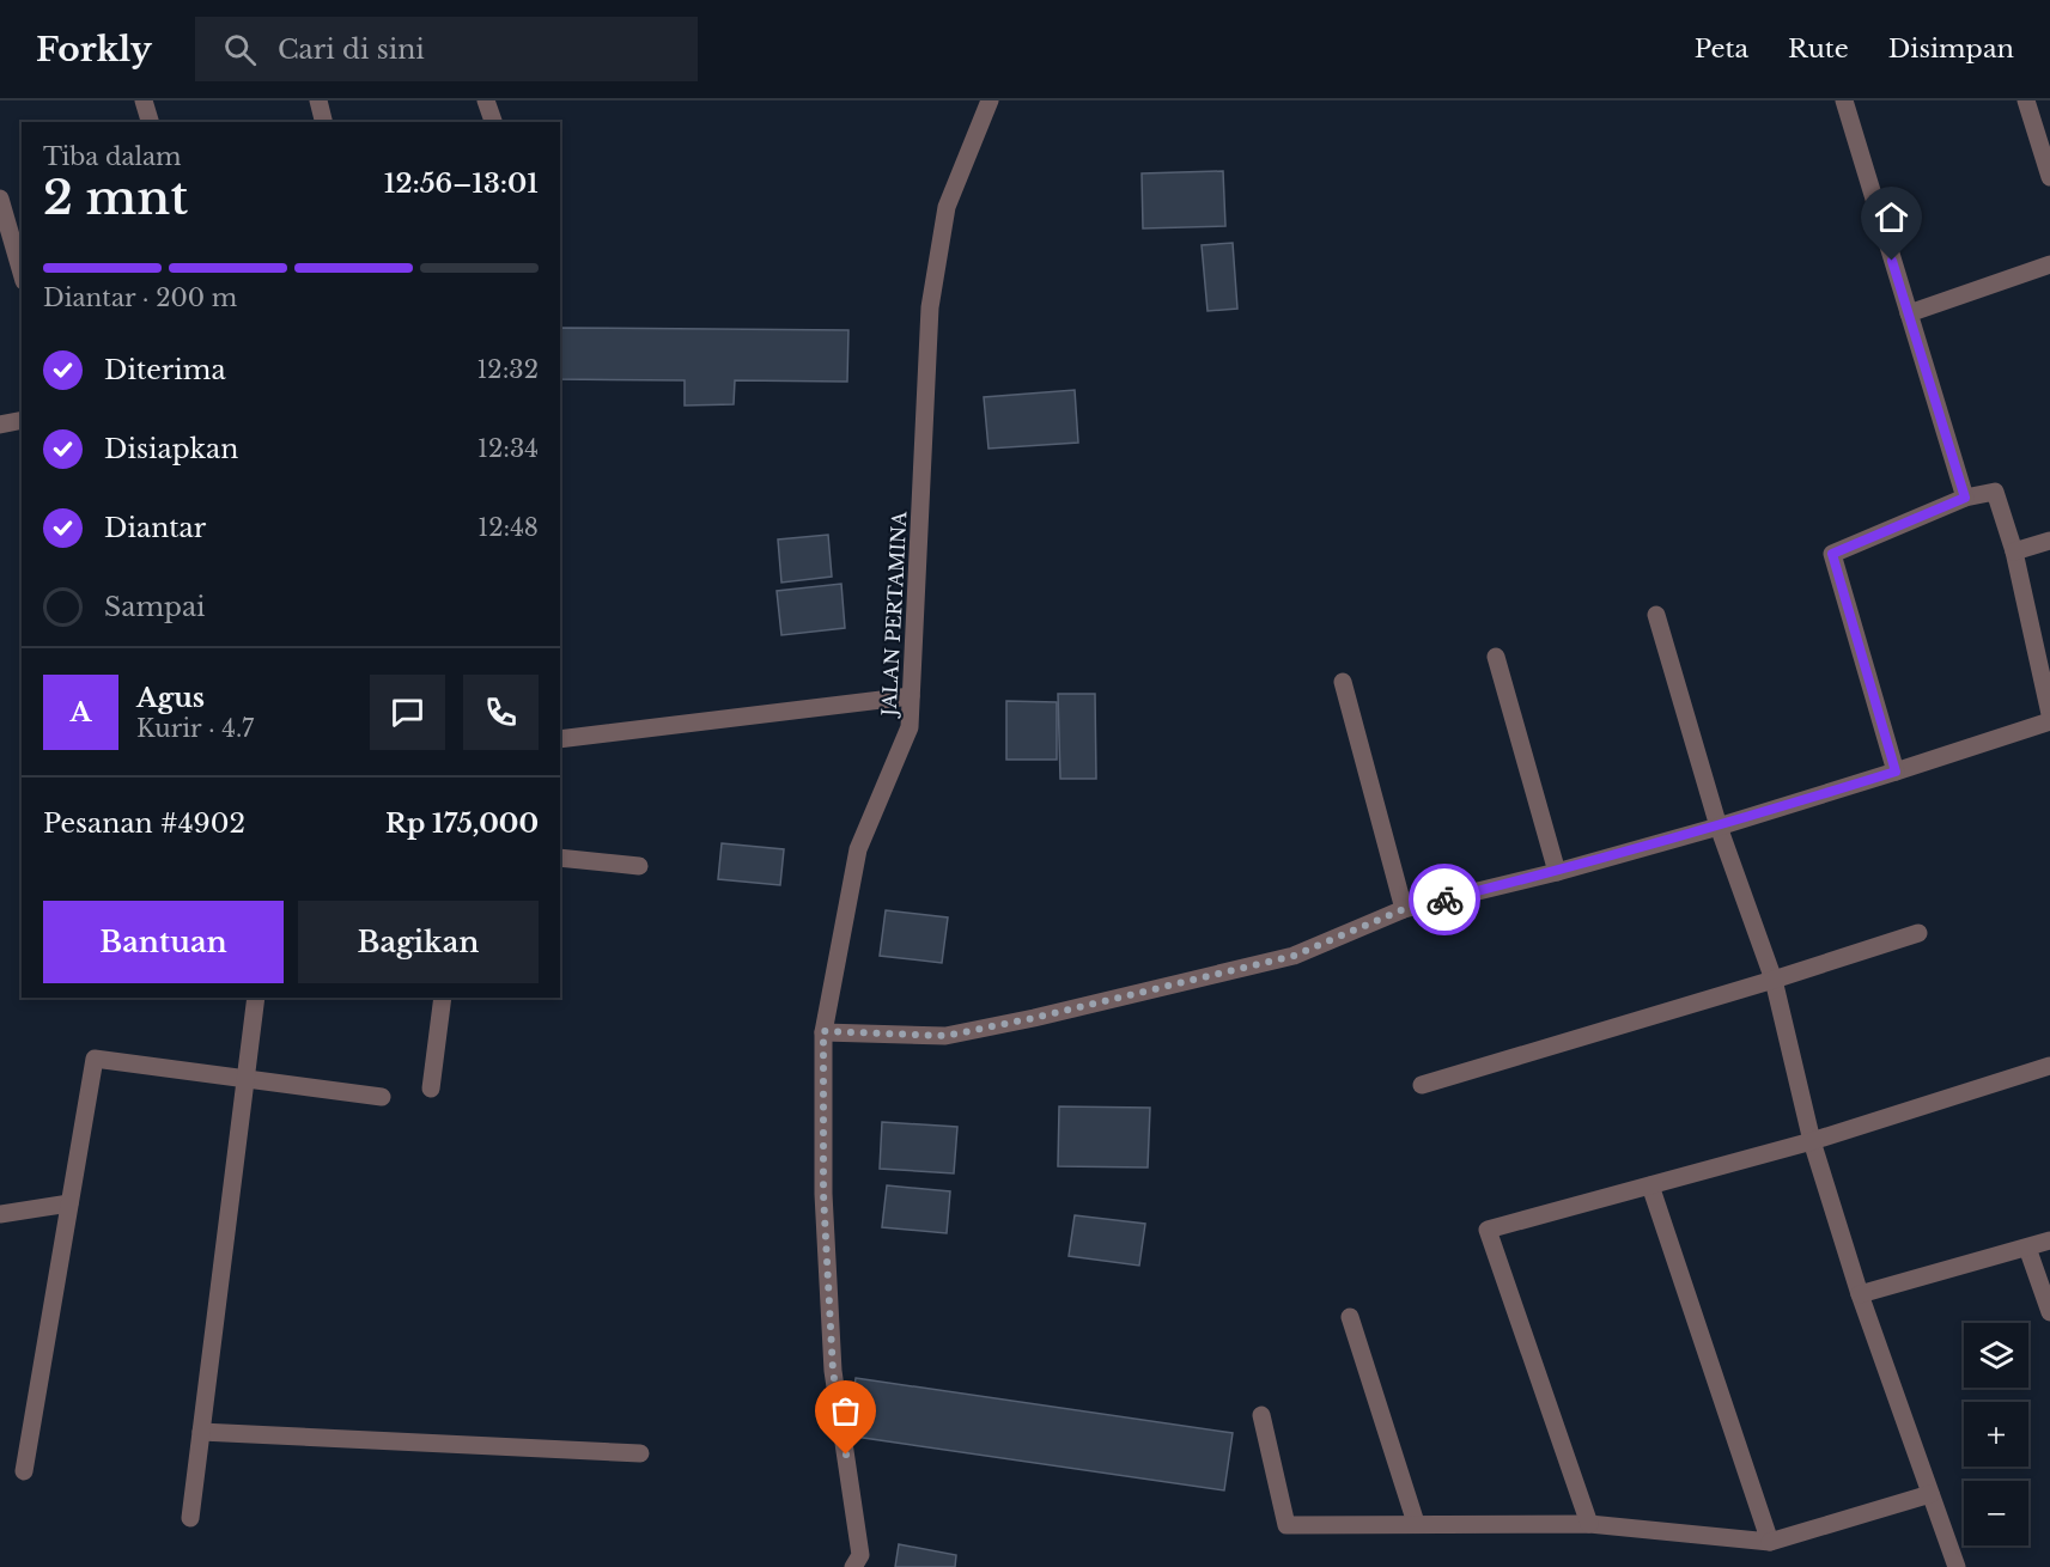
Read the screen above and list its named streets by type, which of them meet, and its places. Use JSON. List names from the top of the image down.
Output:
{
  "streets": {
    "street": ["JALAN PERTAMINA"]
  },
  "page": {
    "header": "Forkly",
    "search": "Cari di sini",
    "nav": ["Peta", "Rute", "Disimpan"],
    "heading": ["2 mnt", "Tiba dalam", "12:56–13:01"],
    "panel": [
      "Agus",
      "Kurir · 4.7",
      "Pesanan #4902",
      "Rp 175,000"
    ],
    "bar": "Diantar · 200 m",
    "list": [
      ["Diterima", "12:32"],
      ["Disiapkan", "12:34"],
      ["Diantar", "12:48"],
      "Sampai"
    ],
    "round": "A",
    "buttons": ["Bantuan", "Bagikan"],
    "map_buttons": ["+", "−"]
  }
}
